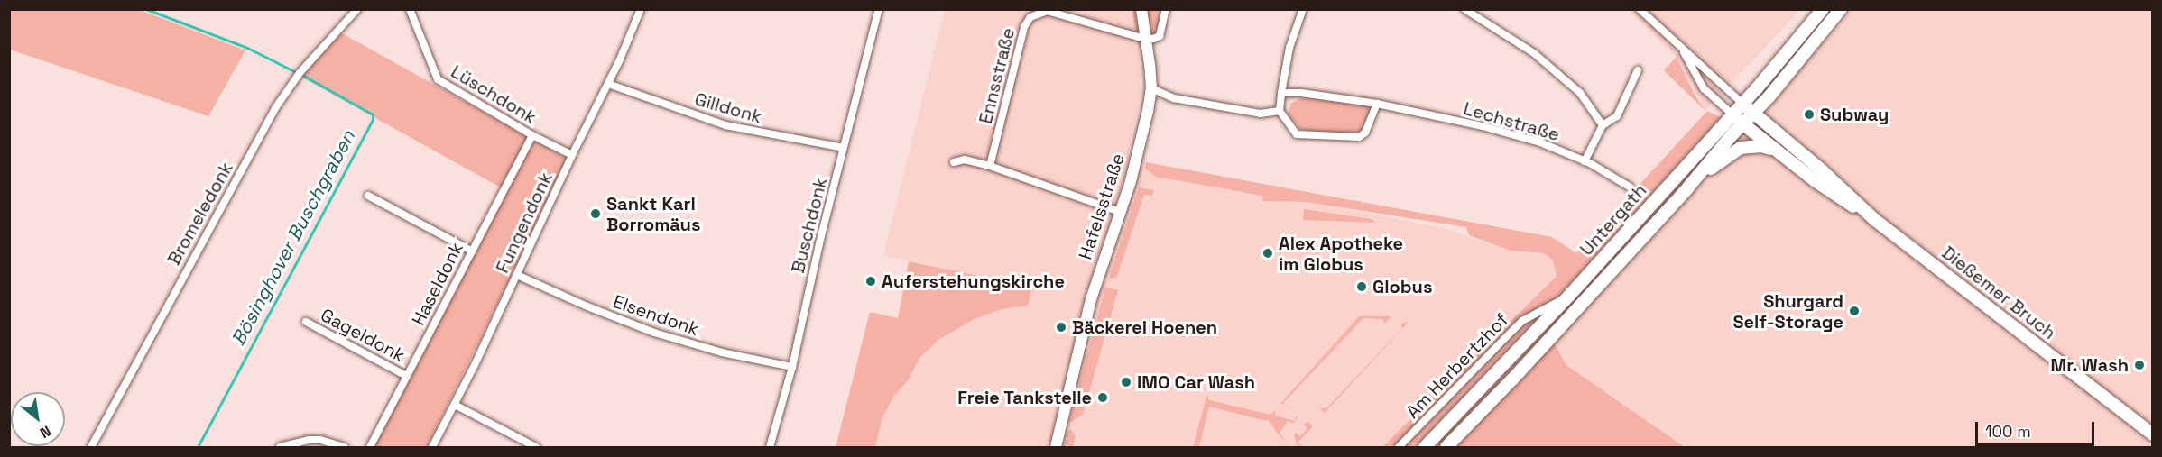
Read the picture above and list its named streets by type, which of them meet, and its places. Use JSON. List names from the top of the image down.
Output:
{
  "streets": {
    "main road": ["Hafelsstraße", "Untergath", "Dießemer Bruch"],
    "street": [
      "Ennsstraße",
      "Lüschdonk",
      "Gilldonk",
      "Lechstraße",
      "Bromeledonk",
      "Fungendonk",
      "Buschdonk",
      "Haseldonk",
      "Elsendonk",
      "Gageldonk",
      "Am Herbertzhof"
    ]
  },
  "crossings": [
    ["Ennsstraße", "Hafelsstraße"],
    ["Lüschdonk", "Fungendonk"],
    ["Lüschdonk", "Haseldonk"],
    ["Gilldonk", "Fungendonk"],
    ["Gilldonk", "Buschdonk"],
    ["Untergath", "Dießemer Bruch"],
    ["Untergath", "Am Herbertzhof"],
    ["Fungendonk", "Elsendonk"],
    ["Buschdonk", "Elsendonk"],
    ["Haseldonk", "Gageldonk"]
  ],
  "water": ["Bösinghover Buschgraben"],
  "places": [
    "Subway",
    "Sankt Karl Borromäus",
    "Alex Apotheke im Globus",
    "Auferstehungskirche",
    "Globus",
    "Shurgard Self-Storage",
    "Bäckerei Hoenen",
    "Mr. Wash",
    "IMO Car Wash",
    "Freie Tankstelle"
  ],
  "scale_bar": "100 m",
  "north": "bottom right"
}
